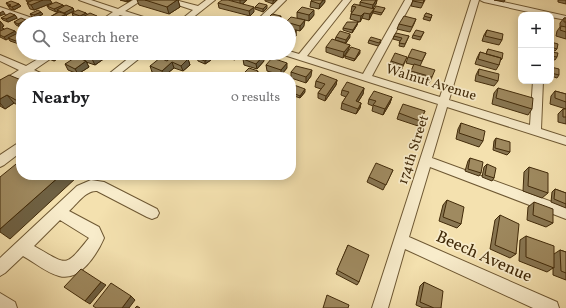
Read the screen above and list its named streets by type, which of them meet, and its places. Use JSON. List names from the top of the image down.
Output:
{
  "streets": {
    "street": ["Walnut Avenue", "174th Street", "Beech Avenue"]
  },
  "crossings": [
    ["Walnut Avenue", "174th Street"],
    ["174th Street", "Beech Avenue"]
  ],
  "page": {
    "map_buttons": ["+", "−"],
    "search": "Search here",
    "heading": ["Nearby", "0 results"]
  }
}
